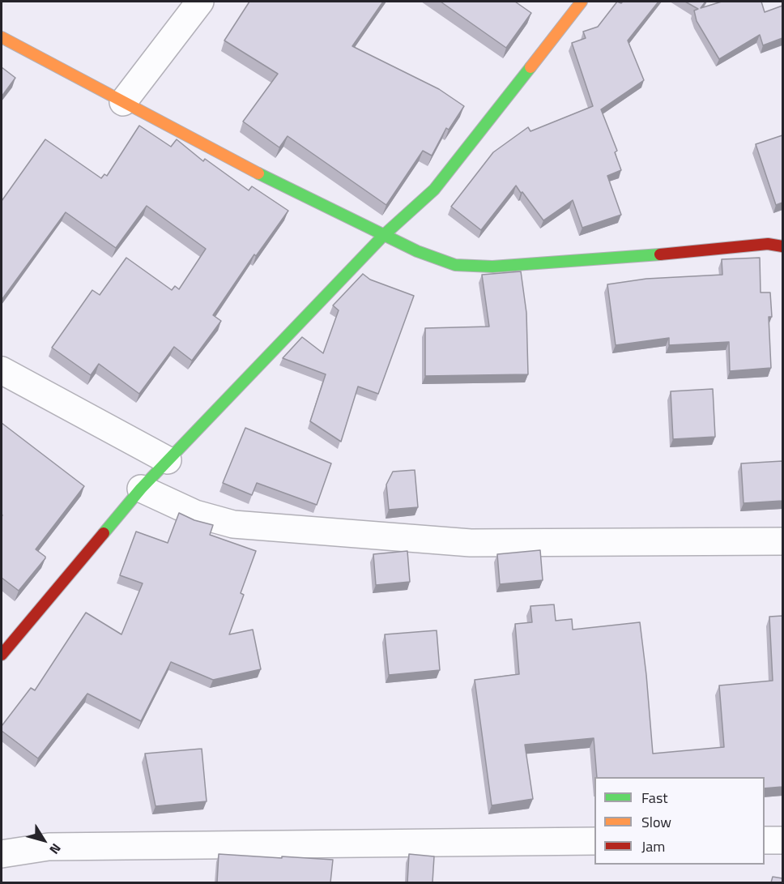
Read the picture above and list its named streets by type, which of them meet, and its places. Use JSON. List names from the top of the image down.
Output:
{
  "legend": ["Fast", "Slow", "Jam"],
  "north": "bottom right"
}
